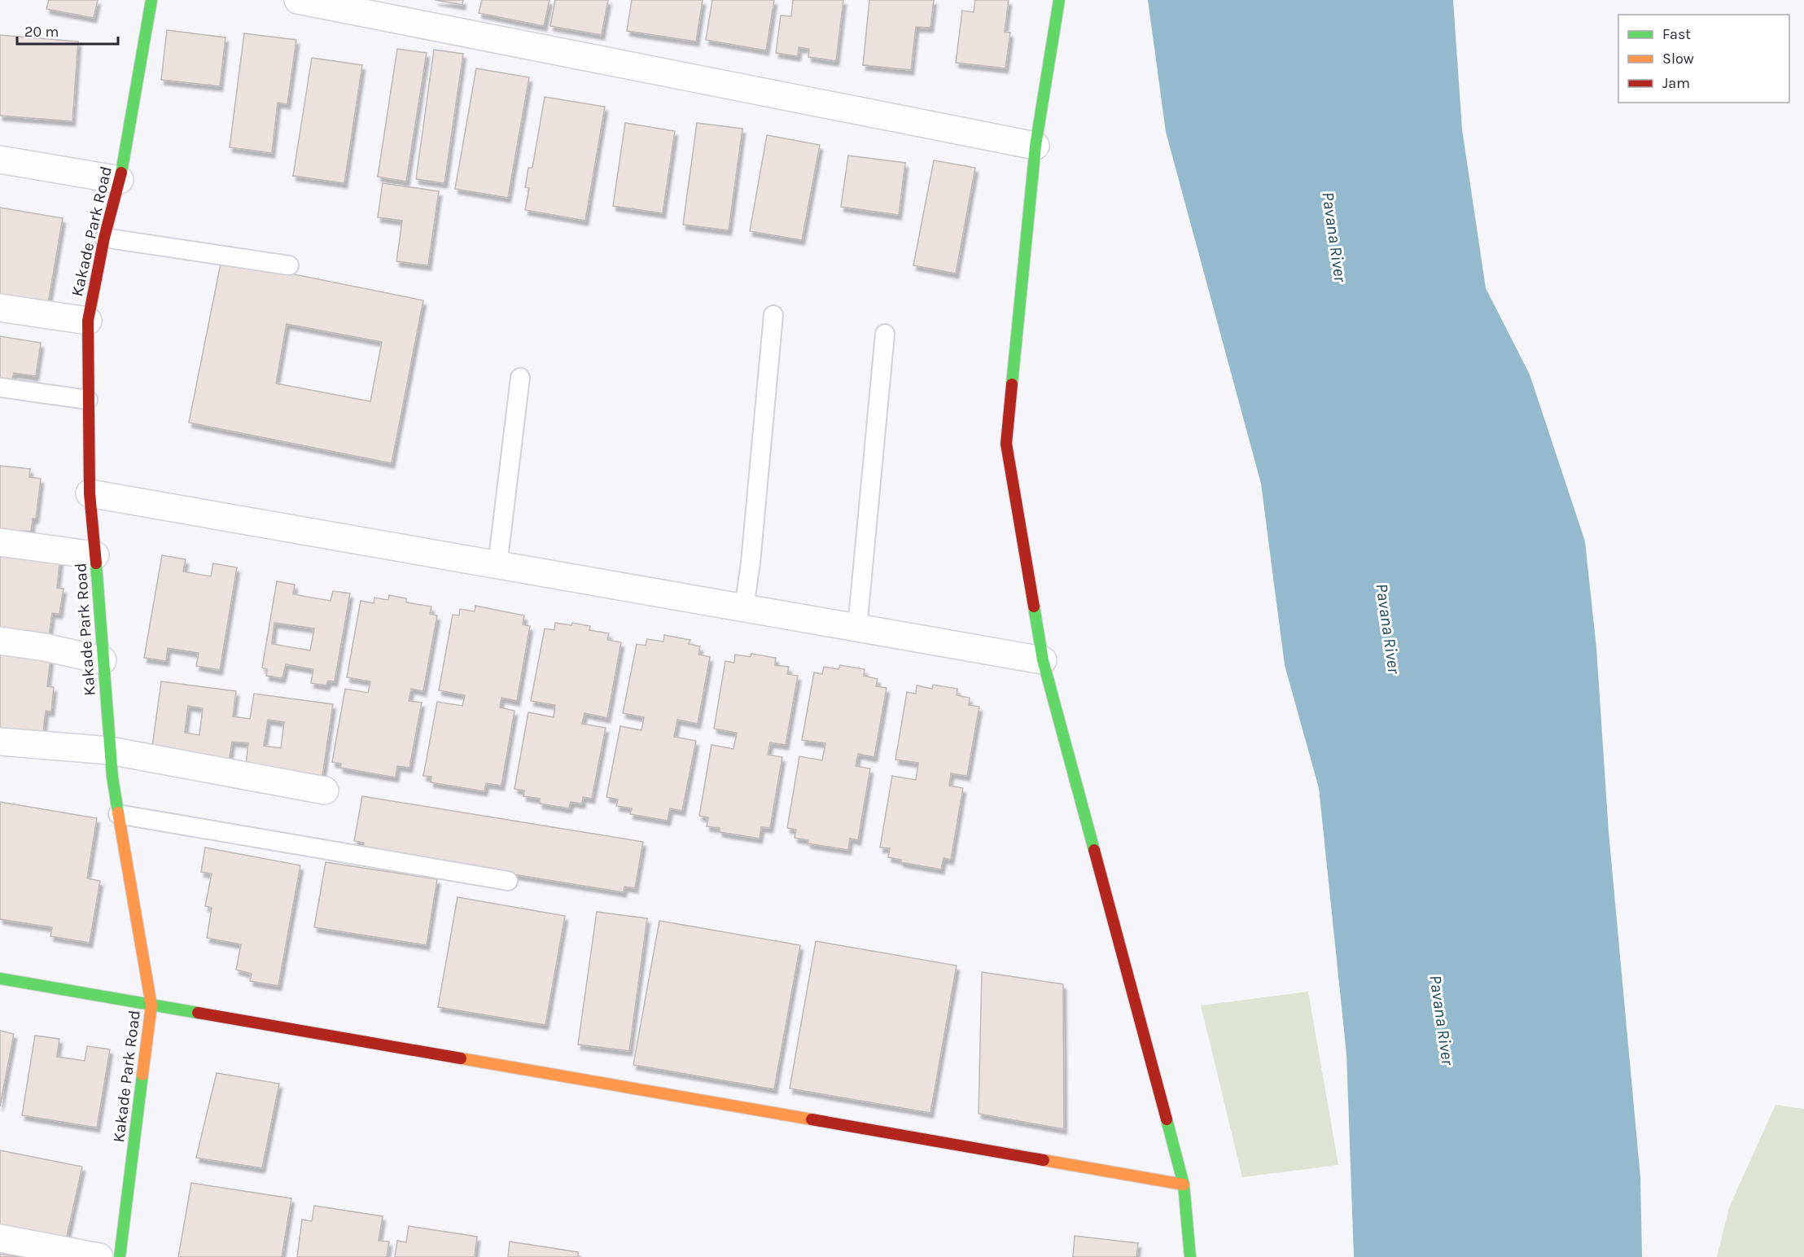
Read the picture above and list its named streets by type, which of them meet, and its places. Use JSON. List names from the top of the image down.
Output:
{
  "streets": {
    "street": ["Kakade Park Road"]
  },
  "water": ["Pavana River"],
  "legend": ["Fast", "Slow", "Jam"],
  "scale_bar": "20 m"
}
